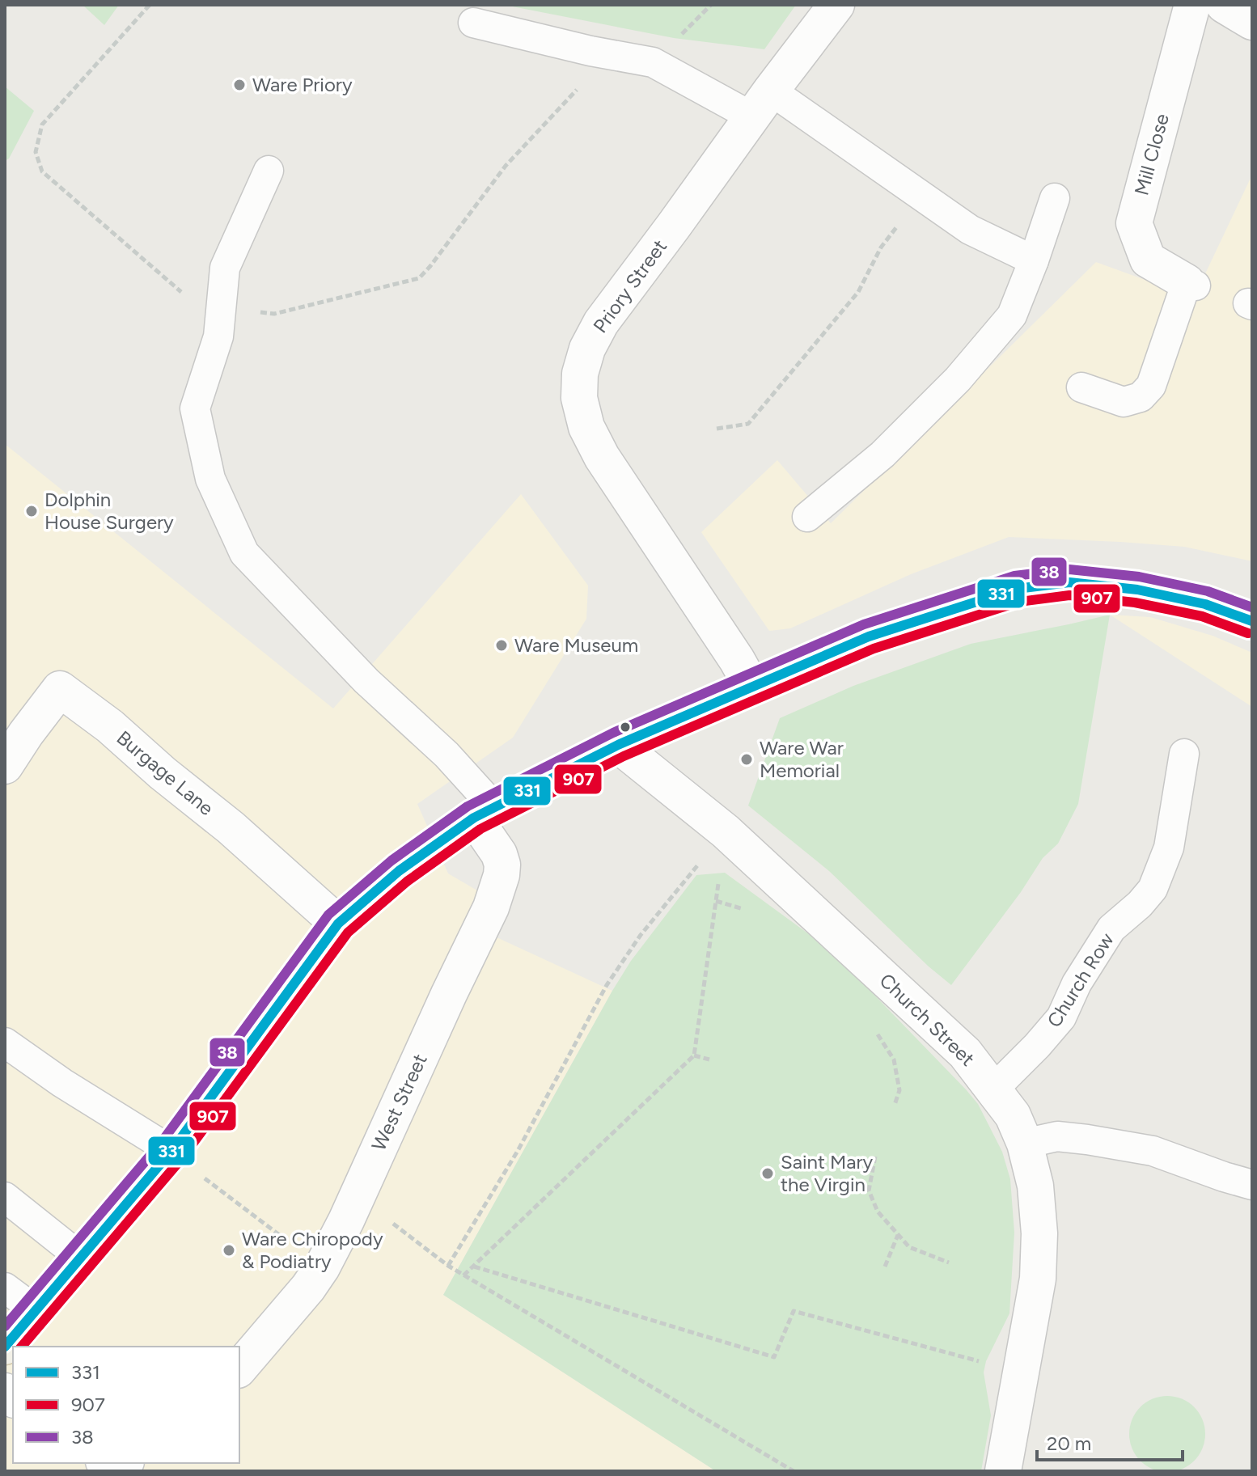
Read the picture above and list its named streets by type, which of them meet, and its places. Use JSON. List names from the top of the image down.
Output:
{
  "streets": {
    "street": [
      "Mill Close",
      "Priory Street",
      "Burgage Lane",
      "Church Street",
      "West Street"
    ],
    "lane": ["Church Row"]
  },
  "crossings": [
    ["Church Row", "Church Street"]
  ],
  "places": [
    "Ware Priory",
    "Dolphin House Surgery",
    "Ware Museum",
    "Ware War Memorial",
    "Saint Mary the Virgin",
    "Ware Chiropody & Podiatry"
  ],
  "lines": ["transit line 38", "transit line 331", "transit line 907"],
  "legend": ["331", "907", "38"],
  "scale_bar": "20 m"
}
